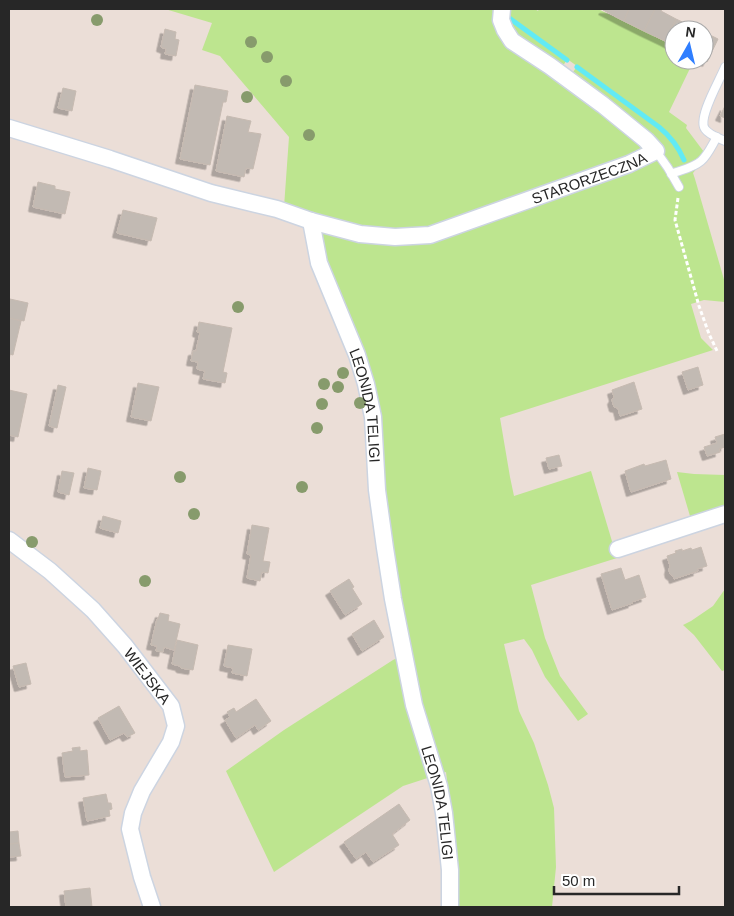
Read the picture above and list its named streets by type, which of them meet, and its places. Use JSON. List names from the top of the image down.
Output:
{
  "streets": {
    "street": ["STARORZECZNA", "LEONIDA TELIGI", "WIEJSKA"]
  },
  "crossings": [
    ["STARORZECZNA", "LEONIDA TELIGI"]
  ],
  "scale_bar": "50 m",
  "north": "top"
}
